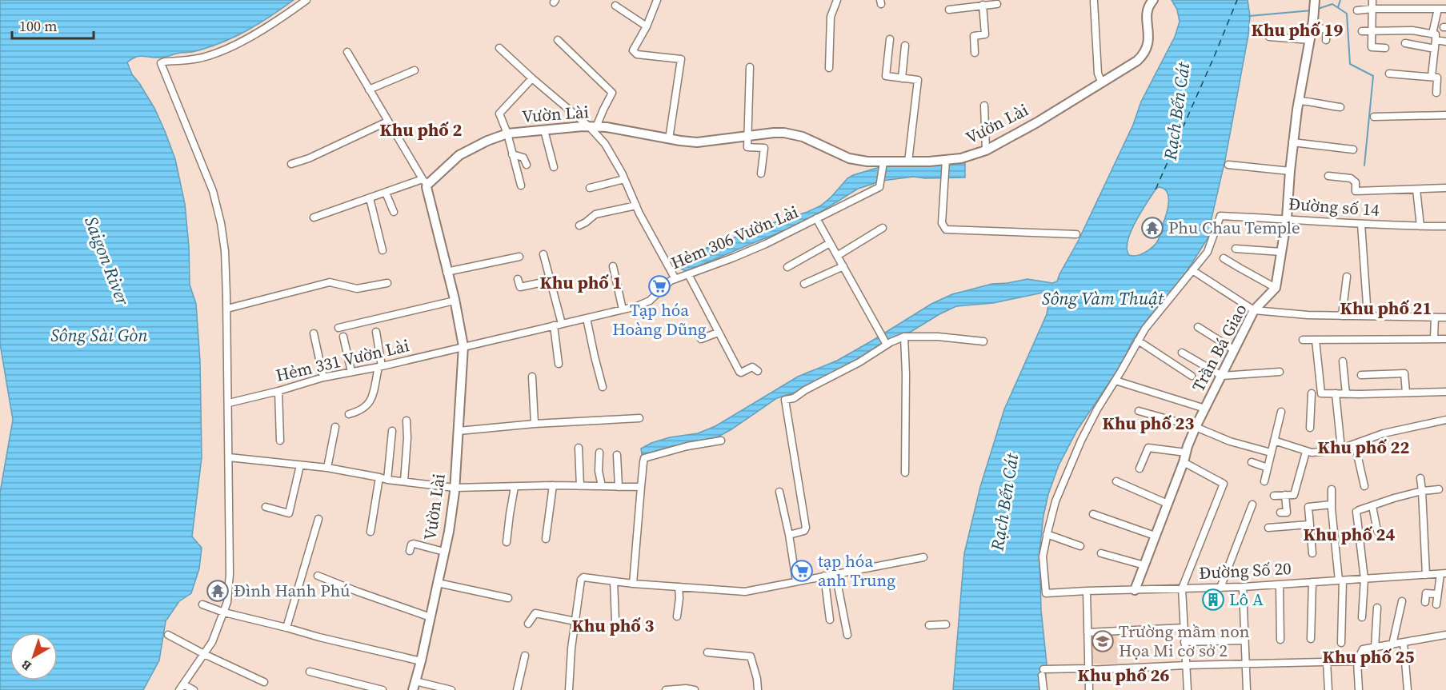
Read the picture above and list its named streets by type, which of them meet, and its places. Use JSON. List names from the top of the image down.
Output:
{
  "streets": {
    "main road": ["Vườn Lài", "Trần Bá Giao"],
    "street": [
      "Đường số 14",
      "Hẻm 306 Vườn Lài",
      "Hẻm 331 Vườn Lài",
      "Đường Số 20"
    ]
  },
  "crossings": [
    ["Vườn Lài", "Hẻm 306 Vườn Lài"],
    ["Vườn Lài", "Hẻm 331 Vườn Lài"],
    ["Hẻm 306 Vườn Lài", "Hẻm 331 Vườn Lài"],
    ["Trần Bá Giao", "Đường Số 20"]
  ],
  "districts": [
    "Khu phố 19",
    "Khu phố 2",
    "Khu phố 1",
    "Khu phố 21",
    "Khu phố 23",
    "Khu phố 22",
    "Khu phố 24",
    "Khu phố 3",
    "Khu phố 25",
    "Khu phố 26"
  ],
  "water": [
    "Rạch Bến Cát",
    "Saigon River",
    "Sông Vàm Thuật",
    "Sông Sài Gòn"
  ],
  "places": {
    "temple": ["Phu Chau Temple", "Đình Hanh Phú"],
    "supermarket": ["Tạp hóa Hoàng Dũng", "tạp hóa anh Trung"],
    "building": ["Lô A"],
    "school or university": ["Trường mầm non Họa Mi cơ sở 2"]
  },
  "scale_bar": "100 m",
  "north": "bottom left"
}
